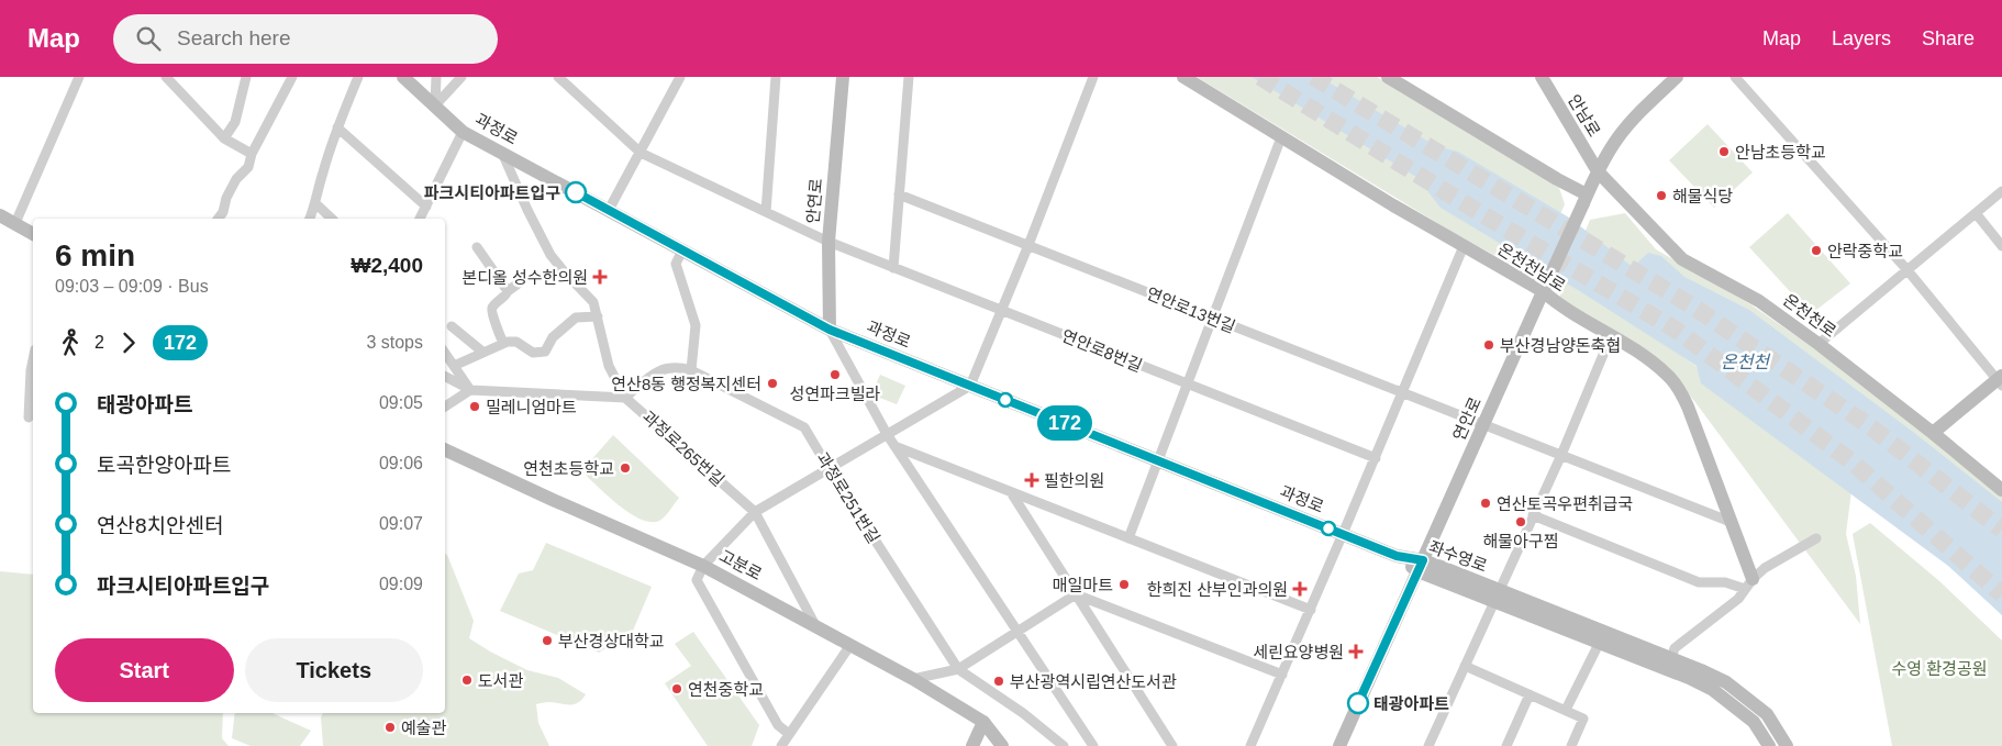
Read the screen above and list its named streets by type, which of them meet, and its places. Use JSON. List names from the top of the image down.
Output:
{
  "streets": {
    "main road": [
      "안남로",
      "과정로",
      "안연로",
      "온천천남로",
      "온천천로",
      "연안로",
      "좌수영로",
      "고분로"
    ],
    "street": [
      "연안로13번길",
      "연안로8번길",
      "과정로265번길",
      "과정로251번길"
    ]
  },
  "crossings": [
    ["안남로", "온천천로"],
    ["과정로", "안연로"],
    ["과정로", "과정로265번길"],
    ["과정로", "좌수영로"],
    ["안연로", "연안로8번길"],
    ["온천천남로", "연안로13번길"],
    ["온천천남로", "연안로"],
    ["연안로13번길", "연안로"],
    ["연안로", "좌수영로"],
    ["과정로265번길", "고분로"]
  ],
  "water": ["온천천"],
  "parks": ["수영 환경공원"],
  "places": {
    "other": [
      "안남초등학교",
      "파크시티아파트입구",
      "해물식당",
      "안락중학교",
      "부산경남양돈축협",
      "성연파크빌라",
      "연산8동 행정복지센터",
      "밀레니엄마트",
      "연천초등학교",
      "연산토곡우편취급국",
      "해물아구찜",
      "매일마트",
      "부산경상대학교",
      "도서관",
      "부산광역시립연산도서관",
      "연천중학교",
      "태광아파트",
      "예술관"
    ],
    "health": [
      "본디올 성수한의원",
      "필한의원",
      "한희진 산부인과의원",
      "세린요양병원"
    ]
  },
  "lines": ["bus line 172"],
  "page": {
    "header": "Map",
    "search": "Search here",
    "nav": ["Map", "Layers", "Share"],
    "on_map": "172",
    "heading": ["6 min", "09:03 – 09:09 · Bus", "₩2,400"],
    "legs": ["2", "172", "3 stops"],
    "list": [
      {
        "name": "태광아파트",
        "value": "09:05"
      },
      {
        "name": "토곡한양아파트",
        "value": "09:06"
      },
      {
        "name": "연산8치안센터",
        "value": "09:07"
      },
      {
        "name": "파크시티아파트입구",
        "value": "09:09"
      }
    ],
    "buttons": ["Start", "Tickets"]
  }
}
